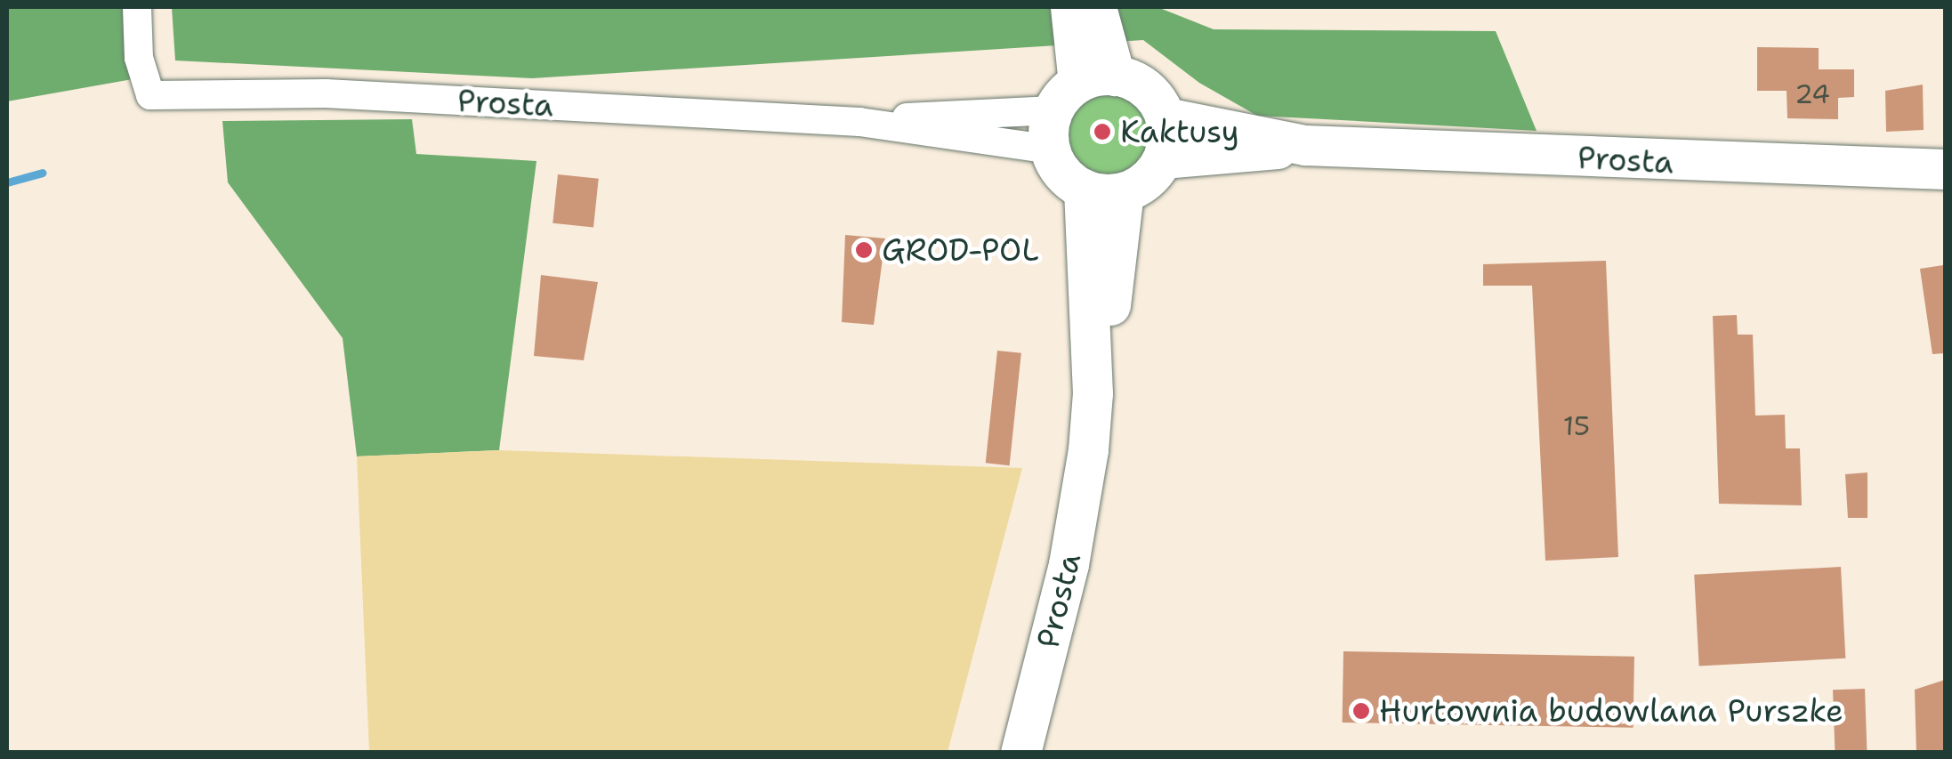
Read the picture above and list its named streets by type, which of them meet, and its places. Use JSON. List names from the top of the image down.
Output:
{
  "streets": {
    "main road": ["Prosta"]
  },
  "places": ["Kaktusy", "GROD-POL", "Hurtownia budowlana Purszke"],
  "house_numbers": ["24", "15"]
}
